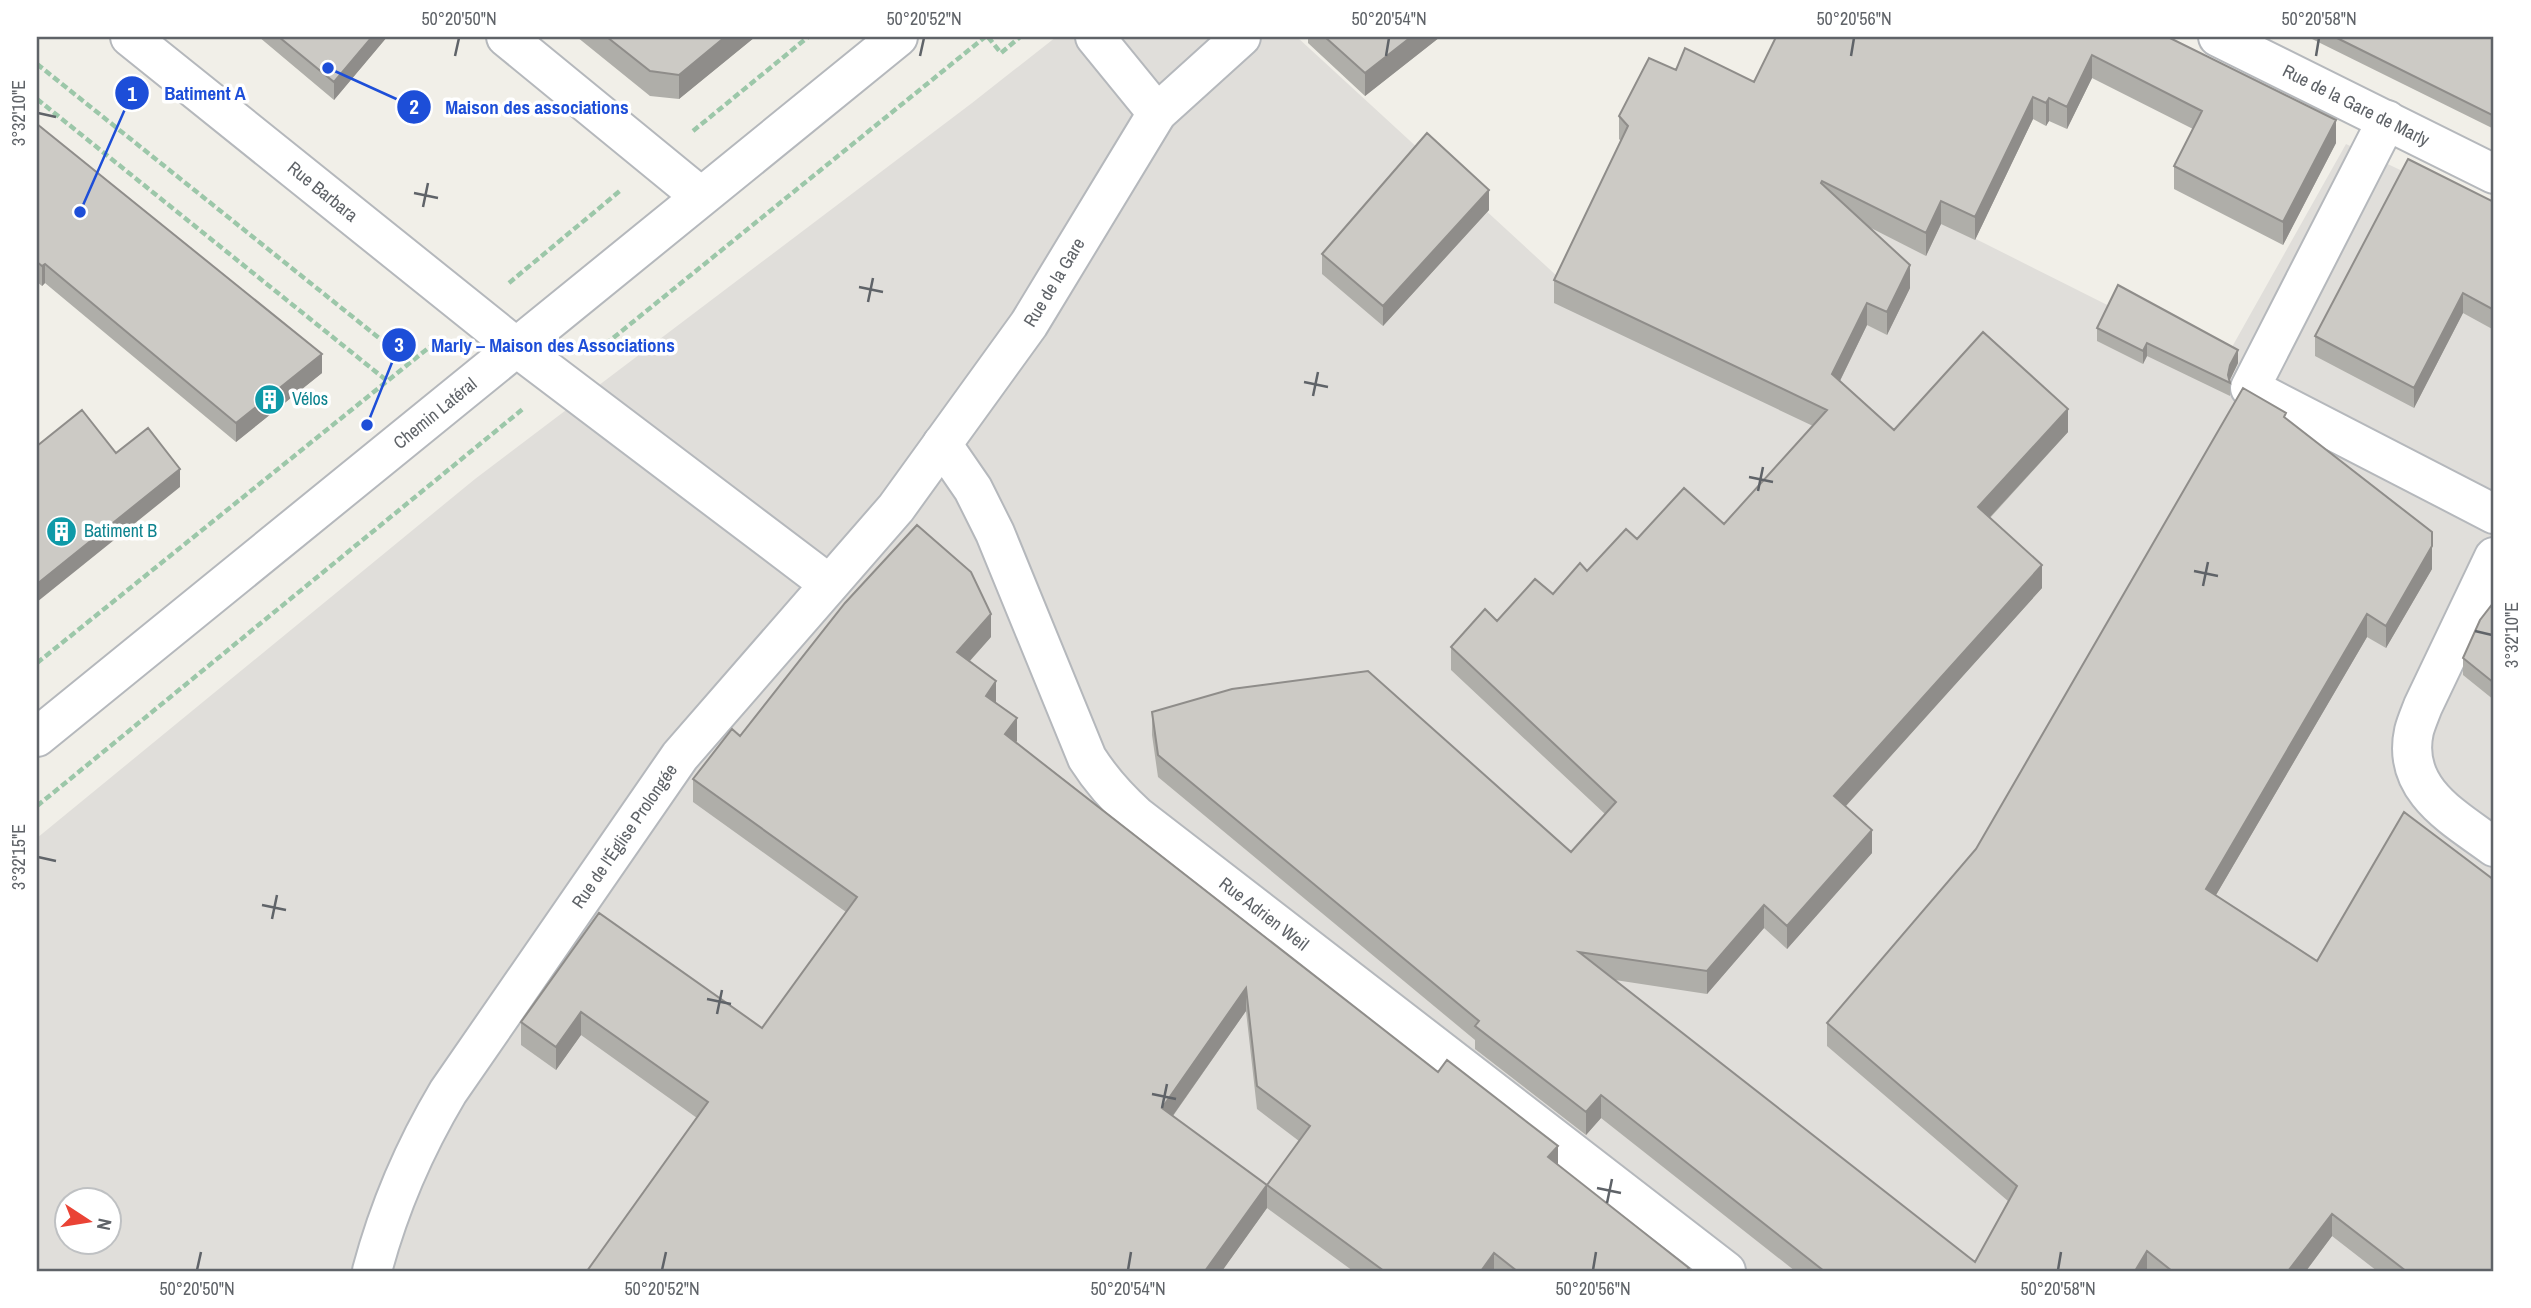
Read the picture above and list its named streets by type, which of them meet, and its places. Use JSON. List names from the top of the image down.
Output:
{
  "streets": {
    "street": [
      "Rue de la Gare de Marly",
      "Rue Barbara",
      "Rue de la Gare",
      "Chemin Latéral",
      "Rue de l'Église Prolongée",
      "Rue Adrien Weil"
    ]
  },
  "crossings": [
    ["Rue Barbara", "Chemin Latéral"],
    ["Rue Barbara", "Rue de l'Église Prolongée"],
    ["Rue de la Gare", "Rue de l'Église Prolongée"],
    ["Rue de la Gare", "Rue Adrien Weil"],
    ["Rue de l'Église Prolongée", "Rue Adrien Weil"]
  ],
  "places": {
    "other": ["Maison des associations", "Batiment A", "Marly – Maison des Associations"],
    "building": ["Vélos", "Batiment B"]
  },
  "north": "right",
  "coordinates": [
    "50°20'50\"N",
    "50°20'52\"N",
    "50°20'54\"N",
    "50°20'56\"N",
    "50°20'58\"N",
    "3°32'10\"E",
    "3°32'15\"E"
  ]
}
